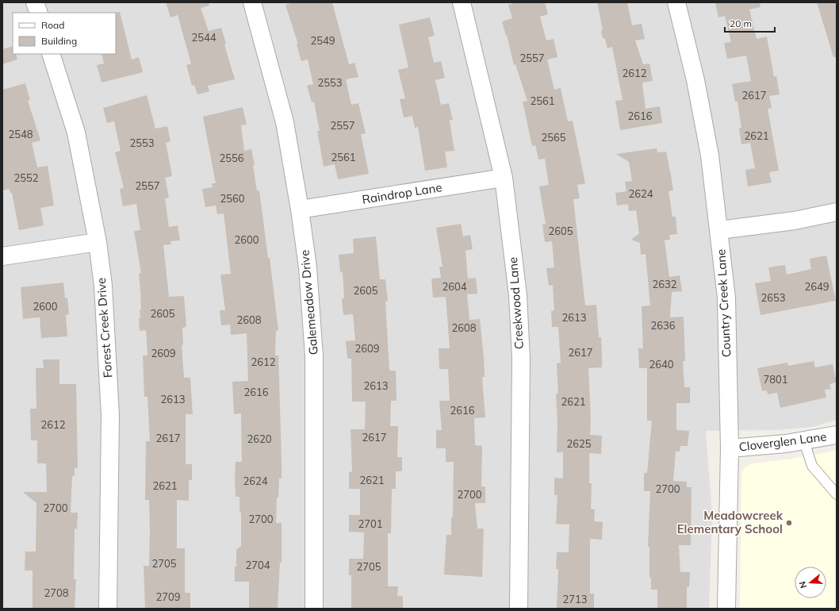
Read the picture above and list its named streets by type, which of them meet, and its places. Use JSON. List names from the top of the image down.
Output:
{
  "streets": {
    "street": [
      "Raindrop Lane",
      "Galemeadow Drive",
      "Creekwood Lane",
      "Country Creek Lane",
      "Forest Creek Drive",
      "Cloverglen Lane"
    ]
  },
  "crossings": [
    ["Raindrop Lane", "Galemeadow Drive"],
    ["Raindrop Lane", "Creekwood Lane"],
    ["Country Creek Lane", "Cloverglen Lane"]
  ],
  "places": ["Meadowcreek Elementary School"],
  "house_numbers": [
    "2544",
    "2549",
    "2557",
    "2612",
    "2553",
    "2617",
    "2561",
    "2616",
    "2557",
    "2548",
    "2621",
    "2565",
    "2553",
    "2561",
    "2556",
    "2552",
    "2557",
    "2624",
    "2560",
    "2605",
    "2600",
    "2632",
    "2604",
    "2649",
    "2605",
    "2653",
    "2600",
    "2605",
    "2613",
    "2608",
    "2636",
    "2608",
    "2609",
    "2617",
    "2609",
    "2612",
    "2640",
    "7801",
    "2613",
    "2616",
    "2613",
    "2621",
    "2616",
    "2612",
    "2617",
    "2617",
    "2620",
    "2625",
    "2621",
    "2624",
    "2621",
    "2700",
    "2700",
    "2700",
    "2700",
    "2701",
    "2705",
    "2704",
    "2705",
    "2708",
    "2709",
    "2713"
  ],
  "legend": ["Road", "Building"],
  "scale_bar": "20 m",
  "north": "left"
}
